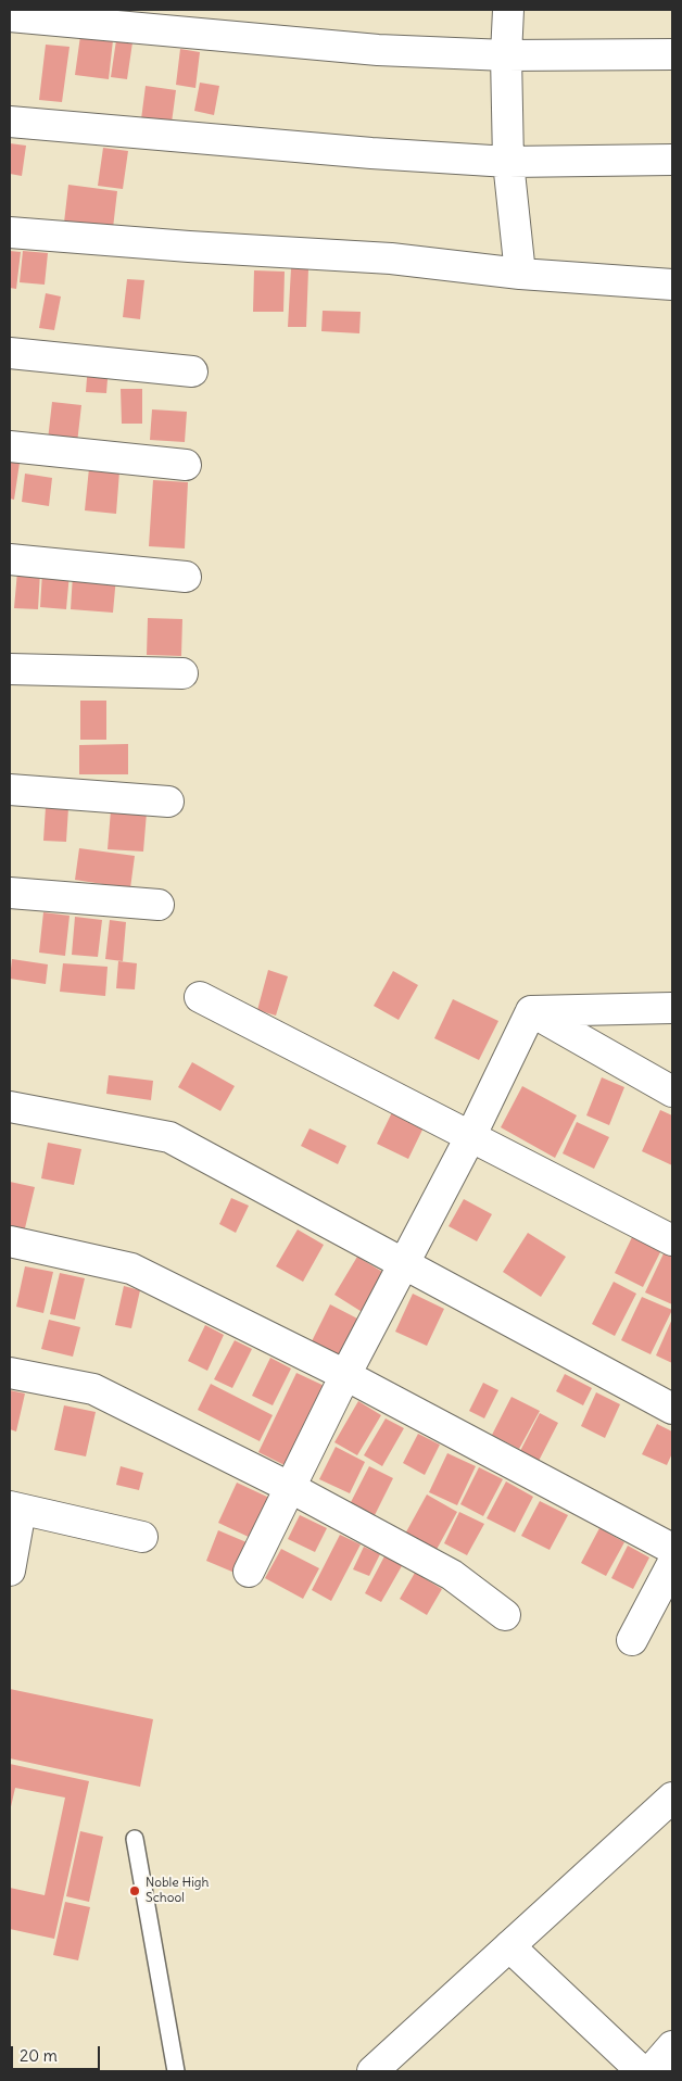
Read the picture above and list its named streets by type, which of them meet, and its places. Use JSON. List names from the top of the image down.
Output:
{
  "places": ["Noble High School"],
  "scale_bar": "20 m"
}
